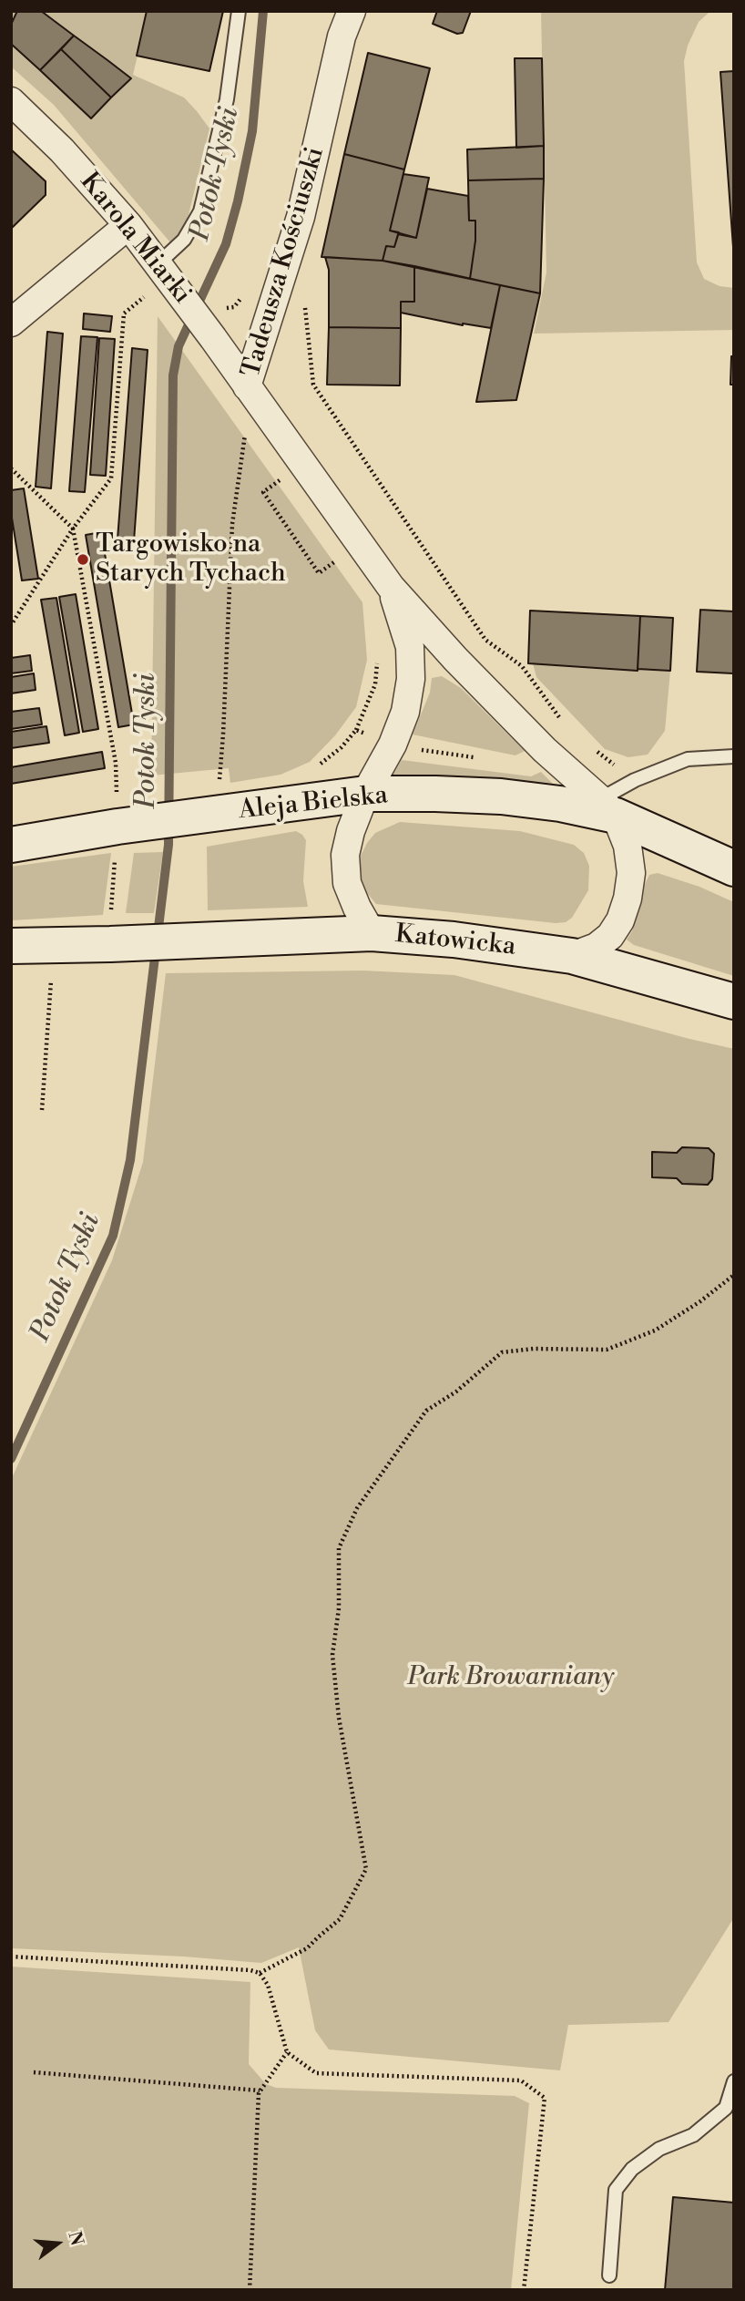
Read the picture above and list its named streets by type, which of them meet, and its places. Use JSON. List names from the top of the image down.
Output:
{
  "streets": {
    "main road": ["Aleja Bielska", "Katowicka"],
    "street": ["Karola Miarki", "Tadeusza Kościuszki"]
  },
  "crossings": [
    ["Karola Miarki", "Tadeusza Kościuszki"],
    ["Tadeusza Kościuszki", "Aleja Bielska"],
    ["Tadeusza Kościuszki", "Katowicka"],
    ["Aleja Bielska", "Katowicka"]
  ],
  "water": ["Potok Tyski"],
  "parks": ["Park Browarniany"],
  "places": ["Targowisko na Starych Tychach"],
  "north": "right"
}
